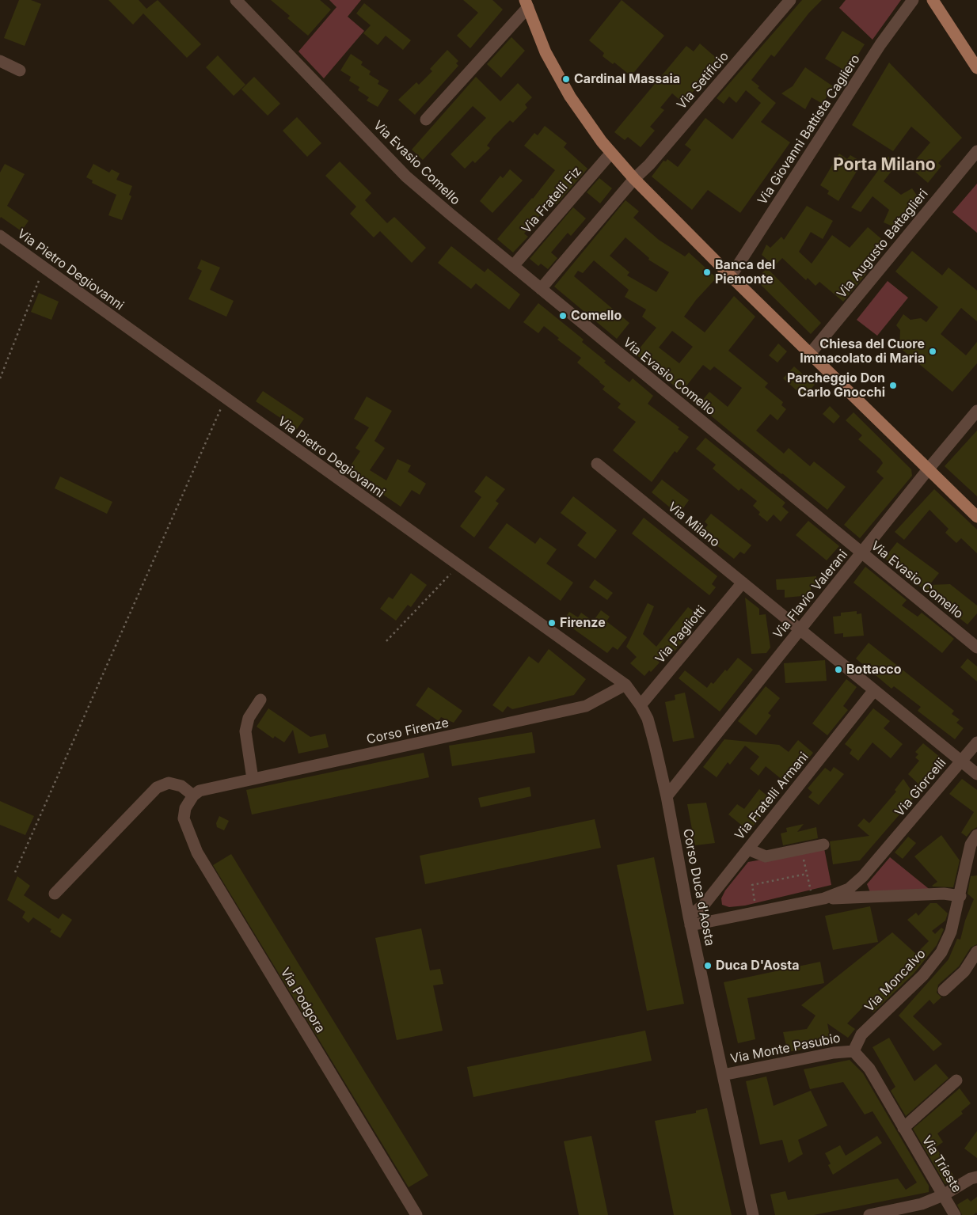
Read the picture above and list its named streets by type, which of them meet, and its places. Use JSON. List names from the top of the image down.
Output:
{
  "streets": {
    "street": [
      "Via Setificio",
      "Via Giovanni Battista Cagliero",
      "Via Evasio Comello",
      "Via Fratelli Fiz",
      "Via Augusto Battaglieri",
      "Via Pietro Degiovanni",
      "Via Milano",
      "Via Flavio Valerani",
      "Via Pagliotti",
      "Corso Firenze",
      "Via Giorcelli",
      "Via Fratelli Armani",
      "Corso Duca d'Aosta",
      "Via Moncalvo",
      "Via Podgora",
      "Via Monte Pasubio",
      "Via Trieste"
    ]
  },
  "crossings": [
    ["Via Setificio", "Via Evasio Comello"],
    ["Via Evasio Comello", "Via Fratelli Fiz"],
    ["Via Evasio Comello", "Via Flavio Valerani"],
    ["Via Pietro Degiovanni", "Via Pagliotti"],
    ["Via Pietro Degiovanni", "Corso Firenze"],
    ["Via Pietro Degiovanni", "Corso Duca d'Aosta"],
    ["Via Milano", "Via Flavio Valerani"],
    ["Via Milano", "Via Pagliotti"],
    ["Via Milano", "Via Fratelli Armani"],
    ["Via Flavio Valerani", "Corso Duca d'Aosta"],
    ["Via Pagliotti", "Corso Duca d'Aosta"],
    ["Corso Firenze", "Via Podgora"],
    ["Via Fratelli Armani", "Corso Duca d'Aosta"],
    ["Corso Duca d'Aosta", "Via Monte Pasubio"],
    ["Via Moncalvo", "Via Monte Pasubio"],
    ["Via Moncalvo", "Via Trieste"],
    ["Via Monte Pasubio", "Via Trieste"]
  ],
  "districts": ["Porta Milano"],
  "places": [
    "Cardinal Massaia",
    "Banca del Piemonte",
    "Comello",
    "Chiesa del Cuore Immacolato di Maria",
    "Parcheggio Don Carlo Gnocchi",
    "Firenze",
    "Bottacco",
    "Duca D'Aosta"
  ]
}
